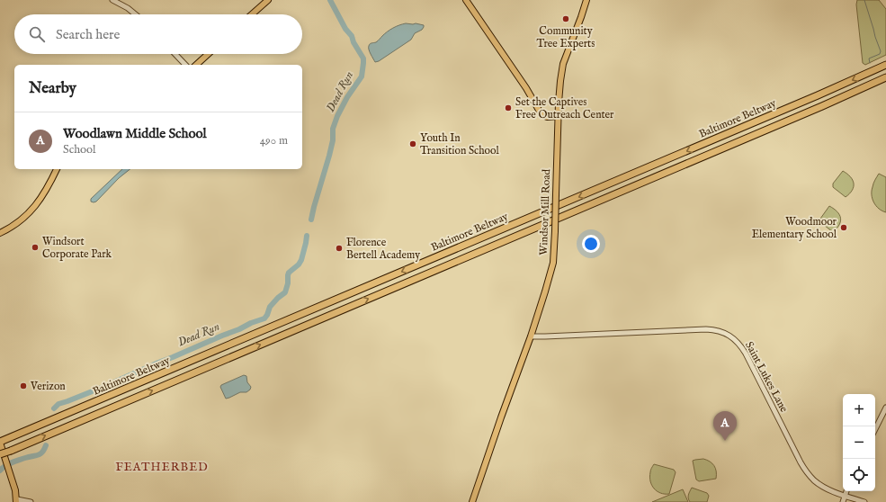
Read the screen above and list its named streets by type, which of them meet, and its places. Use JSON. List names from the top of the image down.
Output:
{
  "streets": {
    "highway": ["Baltimore Beltway"],
    "main road": ["Windsor Mill Road"],
    "street": ["Saint Lukes Lane"]
  },
  "crossings": [
    ["Windsor Mill Road", "Saint Lukes Lane"]
  ],
  "districts": ["FEATHERBED"],
  "water": ["Dead Run"],
  "places": [
    "Community Tree Experts",
    "Set the Captives Free Outreach Center",
    "Youth In Transition School",
    "Woodmoor Elementary School",
    "Windsort Corporate Park",
    "Florence Bertell Academy",
    "Verizon"
  ],
  "page": {
    "search": "Search here",
    "heading": "Nearby",
    "list": [
      {
        "mark": "A",
        "name": "Woodlawn Middle School",
        "note": "School",
        "value": "490 m"
      }
    ],
    "map_buttons": ["+", "−"],
    "pins": "A"
  }
}
